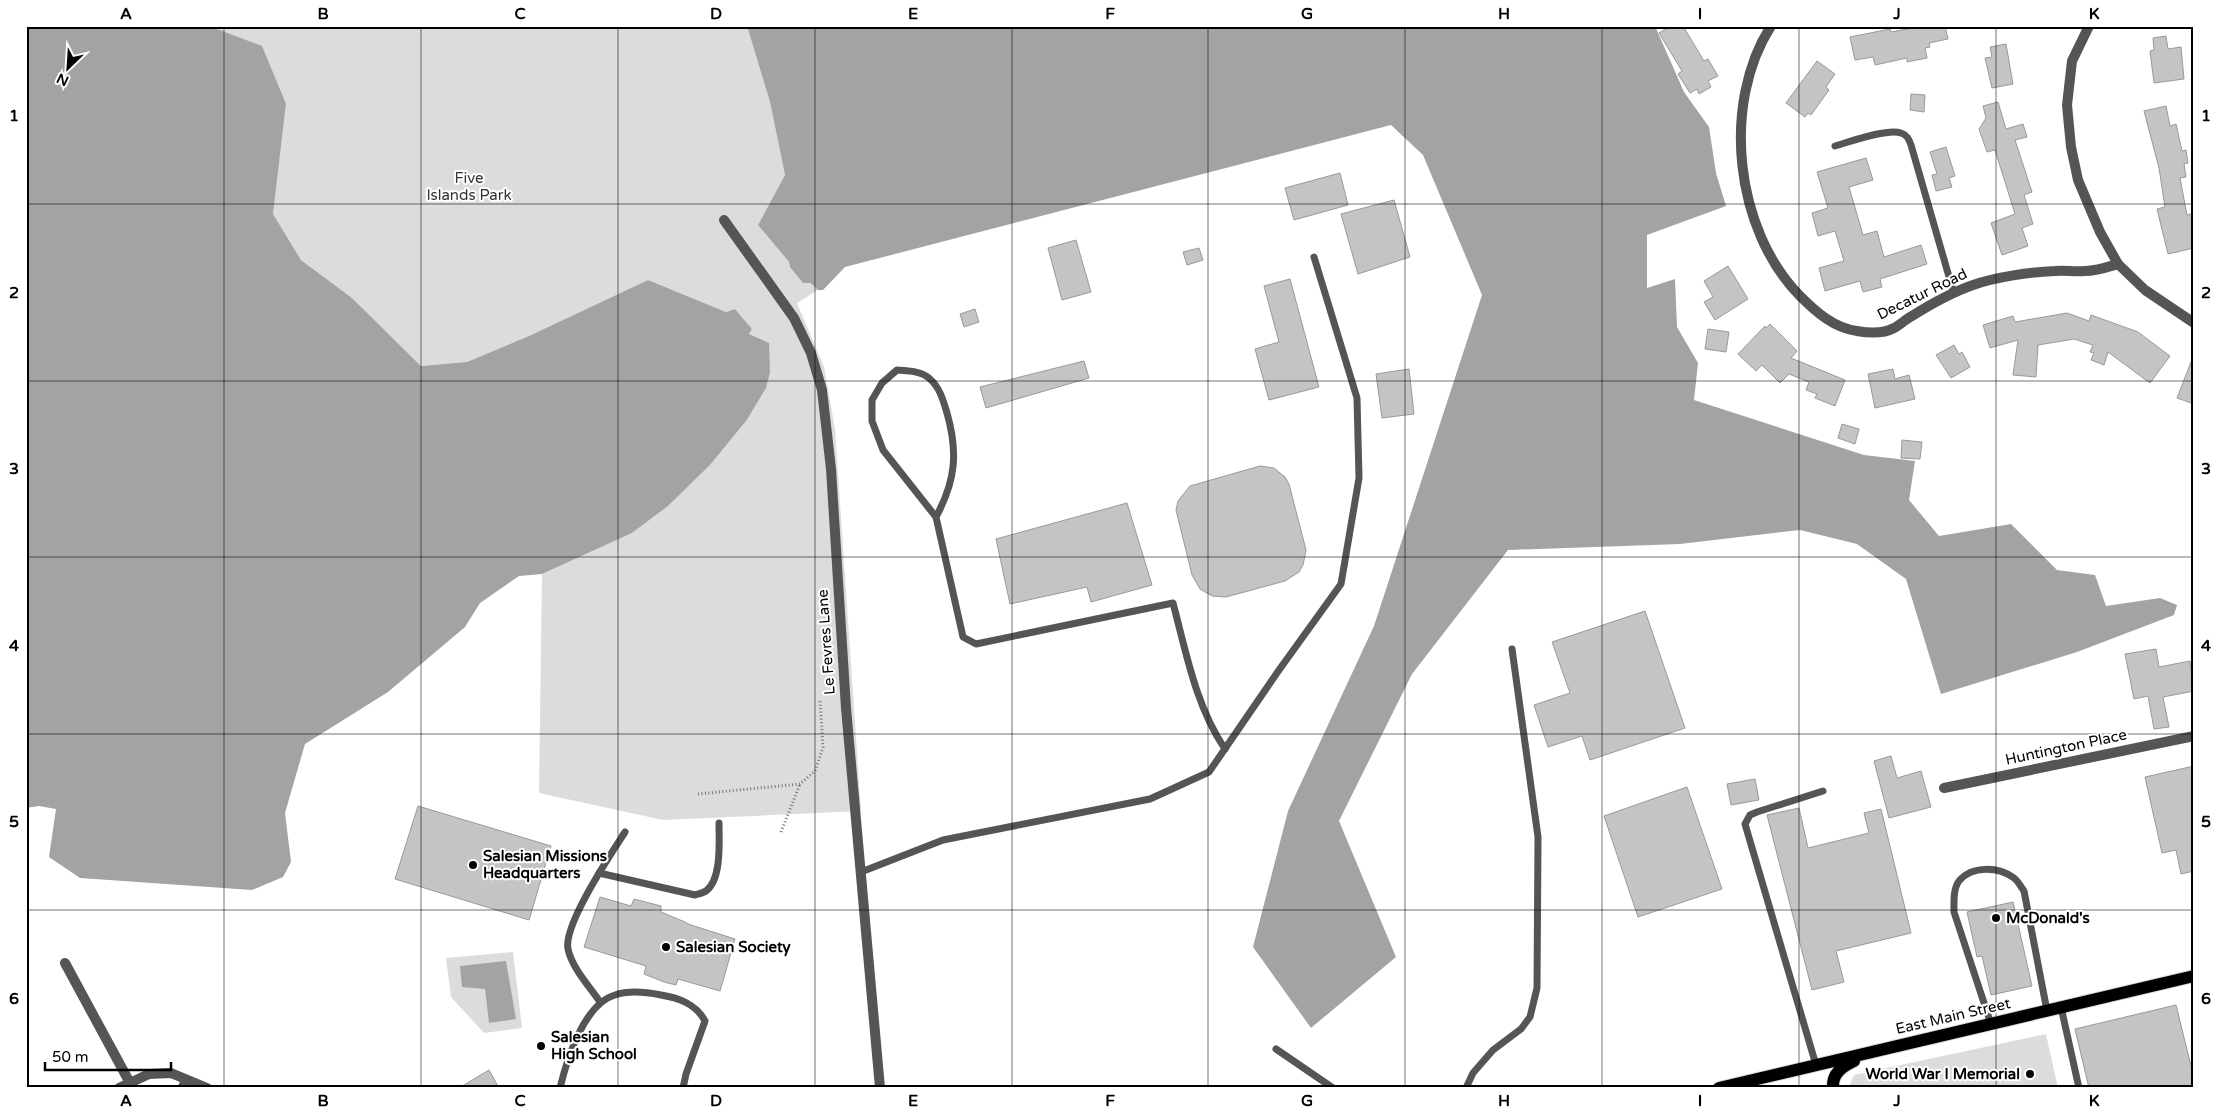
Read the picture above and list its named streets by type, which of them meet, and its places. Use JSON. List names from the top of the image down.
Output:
{
  "streets": {
    "main road": ["East Main Street"],
    "street": ["Decatur Road", "Le Fevres Lane", "Huntington Place"]
  },
  "parks": ["Five Islands Park"],
  "places": [
    "Salesian Missions Headquarters",
    "McDonald's",
    "Salesian Society",
    "Salesian High School",
    "World War I Memorial"
  ],
  "scale_bar": "50 m",
  "north": "bottom left",
  "grid": {
    "columns": [
      "A",
      "B",
      "C",
      "D",
      "E",
      "F",
      "G",
      "H",
      "I",
      "J",
      "K"
    ],
    "rows": [
      "1",
      "2",
      "3",
      "4",
      "5",
      "6"
    ]
  }
}
